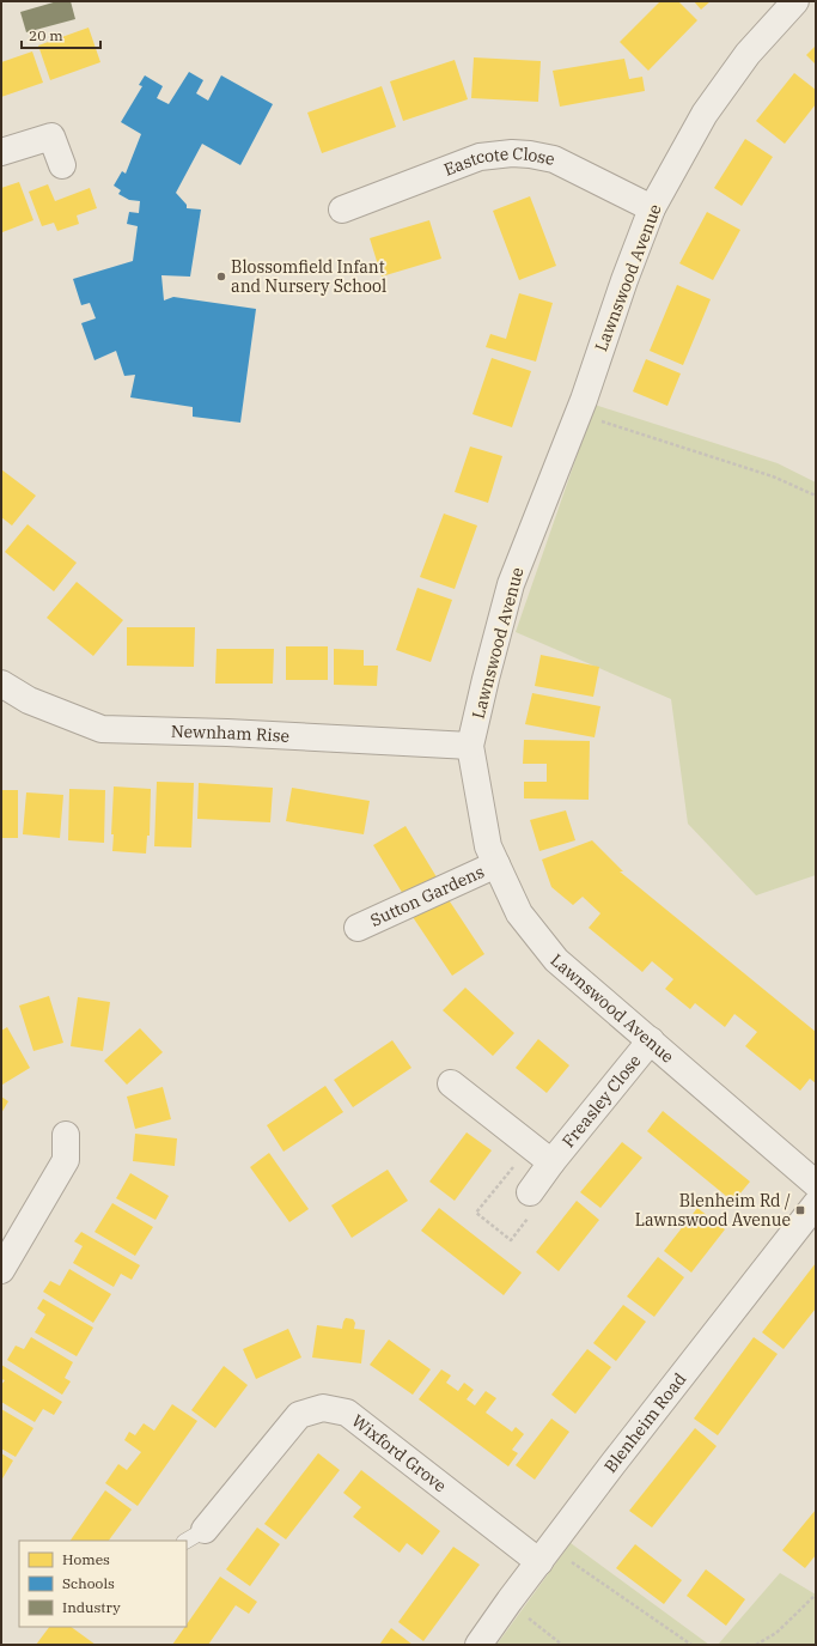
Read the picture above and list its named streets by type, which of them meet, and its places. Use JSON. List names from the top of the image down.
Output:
{
  "streets": {
    "street": [
      "Eastcote Close",
      "Lawnswood Avenue",
      "Newnham Rise",
      "Sutton Gardens",
      "Freasley Close",
      "Blenheim Road",
      "Wixford Grove"
    ]
  },
  "crossings": [
    ["Eastcote Close", "Lawnswood Avenue"],
    ["Lawnswood Avenue", "Newnham Rise"],
    ["Lawnswood Avenue", "Sutton Gardens"],
    ["Lawnswood Avenue", "Freasley Close"],
    ["Blenheim Road", "Wixford Grove"]
  ],
  "places": {
    "other": ["Blossomfield Infant and Nursery School"],
    "transit": ["Blenheim Rd / Lawnswood Avenue"]
  },
  "legend": ["Homes", "Schools", "Industry"],
  "scale_bar": "20 m"
}
